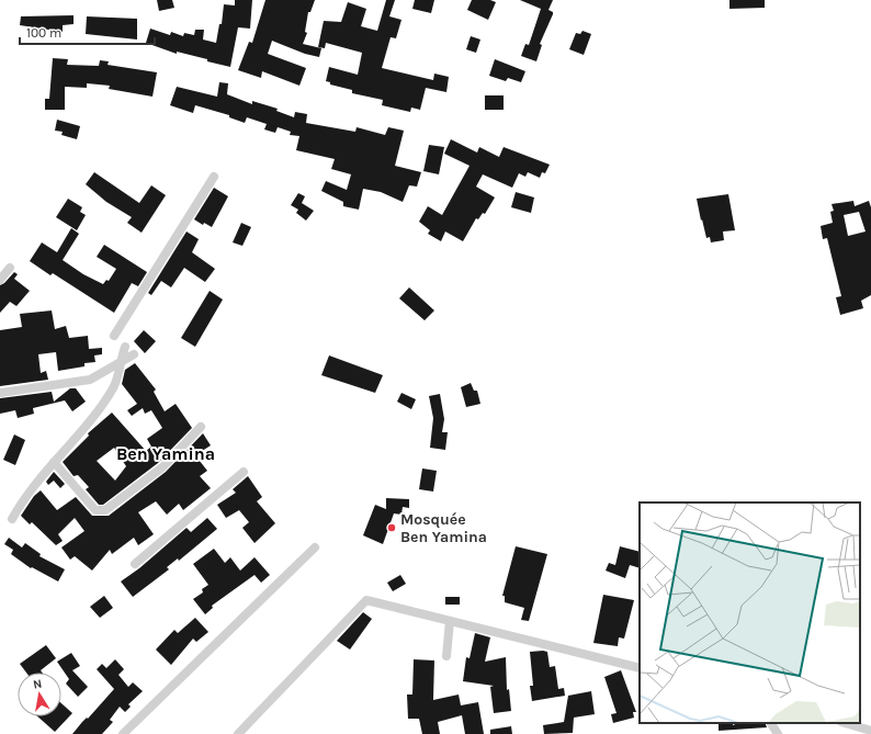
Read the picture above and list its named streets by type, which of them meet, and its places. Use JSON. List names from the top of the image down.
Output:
{
  "districts": ["Ben Yamina"],
  "places": ["Mosquée Ben Yamina"],
  "scale_bar": "100 m",
  "north": "top"
}
